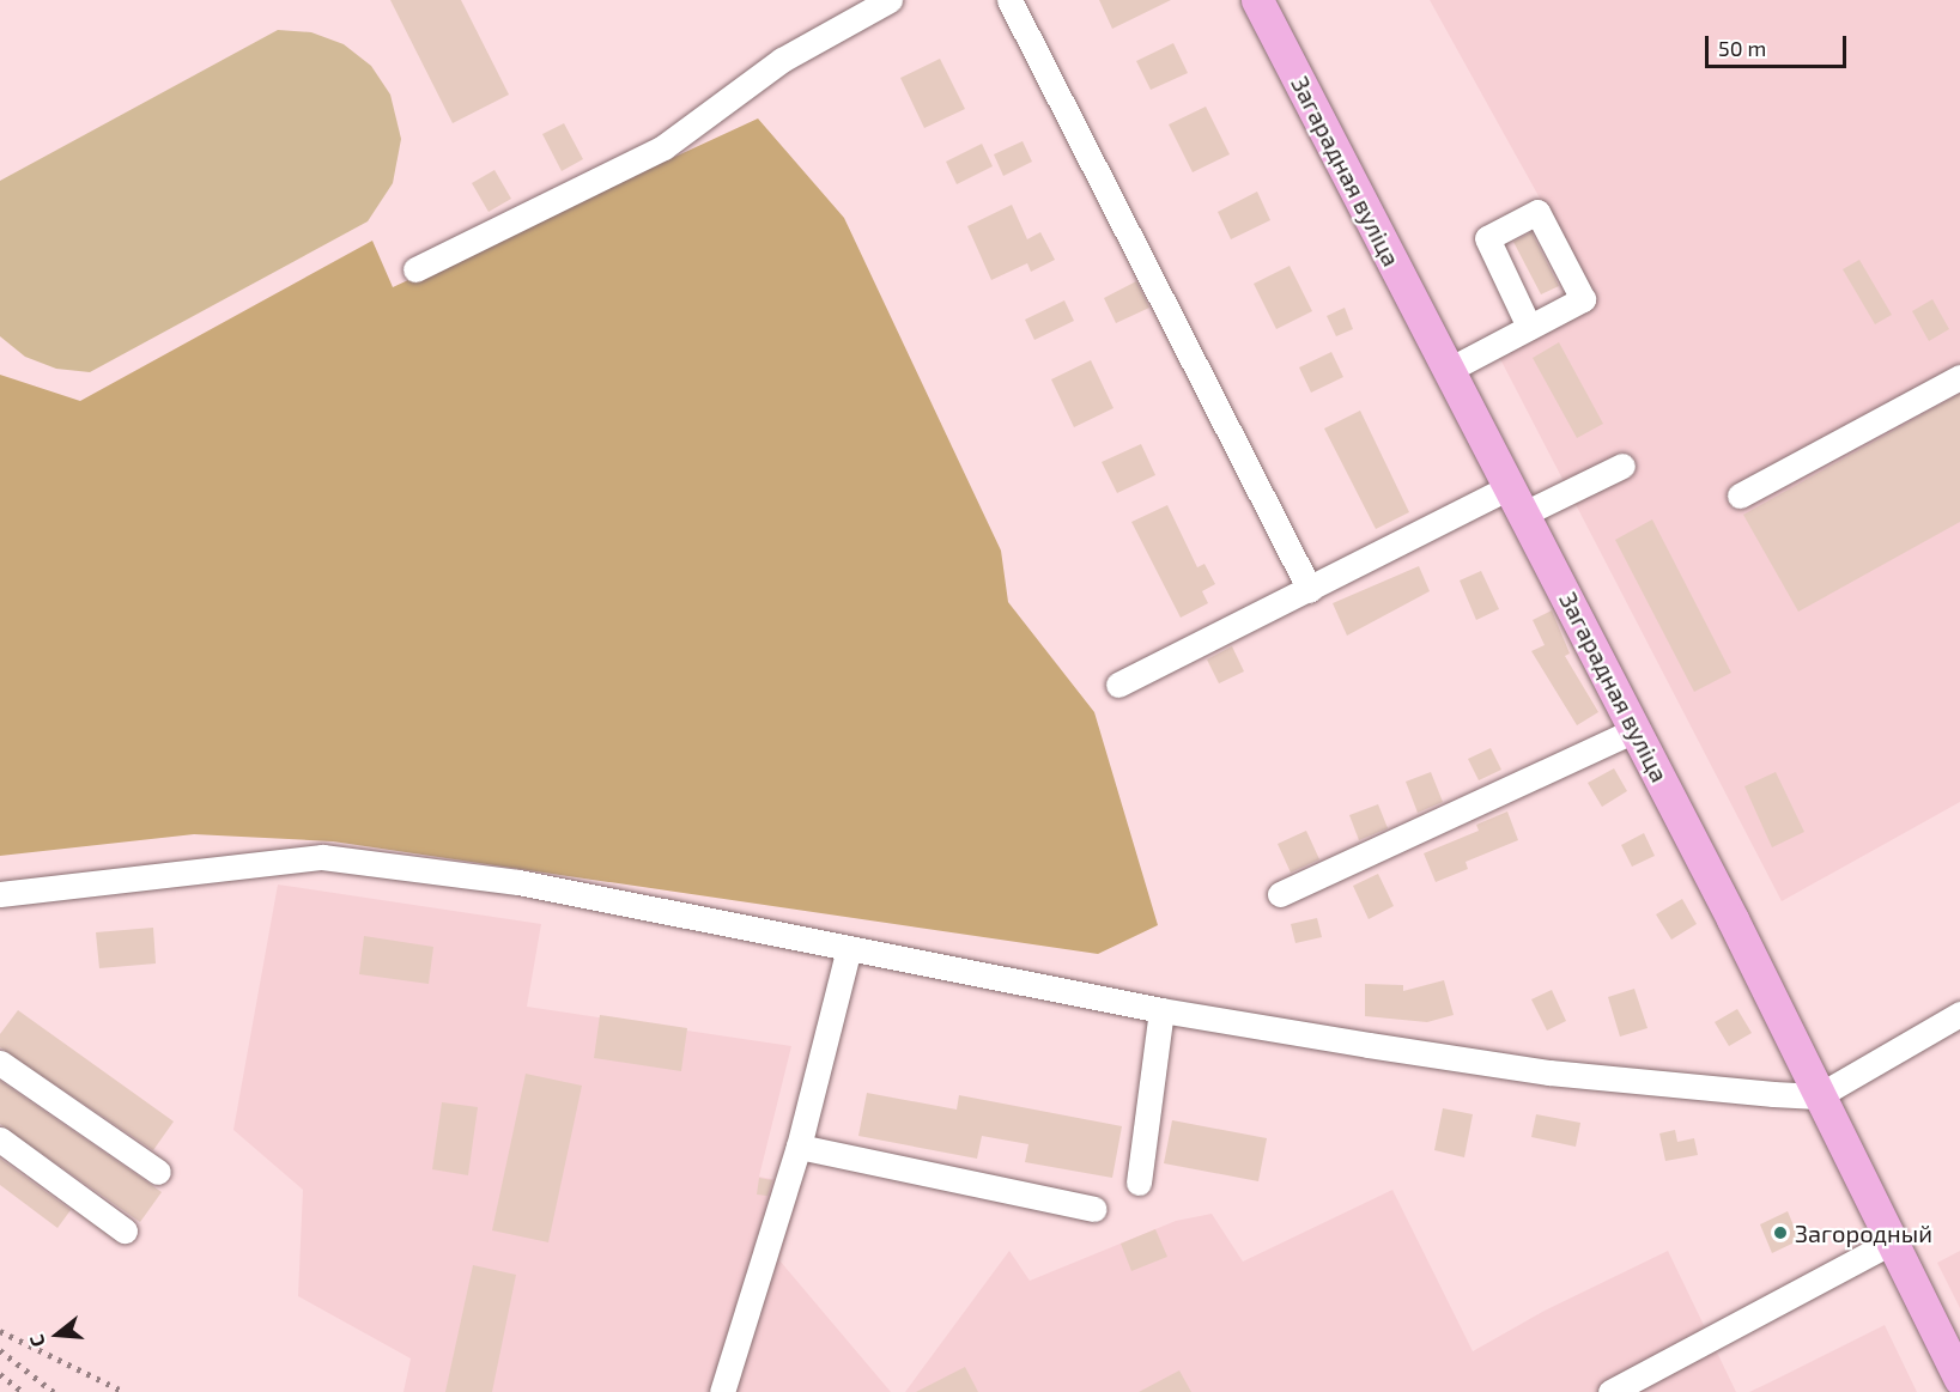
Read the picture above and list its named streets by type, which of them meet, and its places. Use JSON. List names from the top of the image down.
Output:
{
  "streets": {
    "main road": ["Загарадная вуліца"]
  },
  "places": ["Загородный"],
  "scale_bar": "50 m",
  "north": "left"
}
